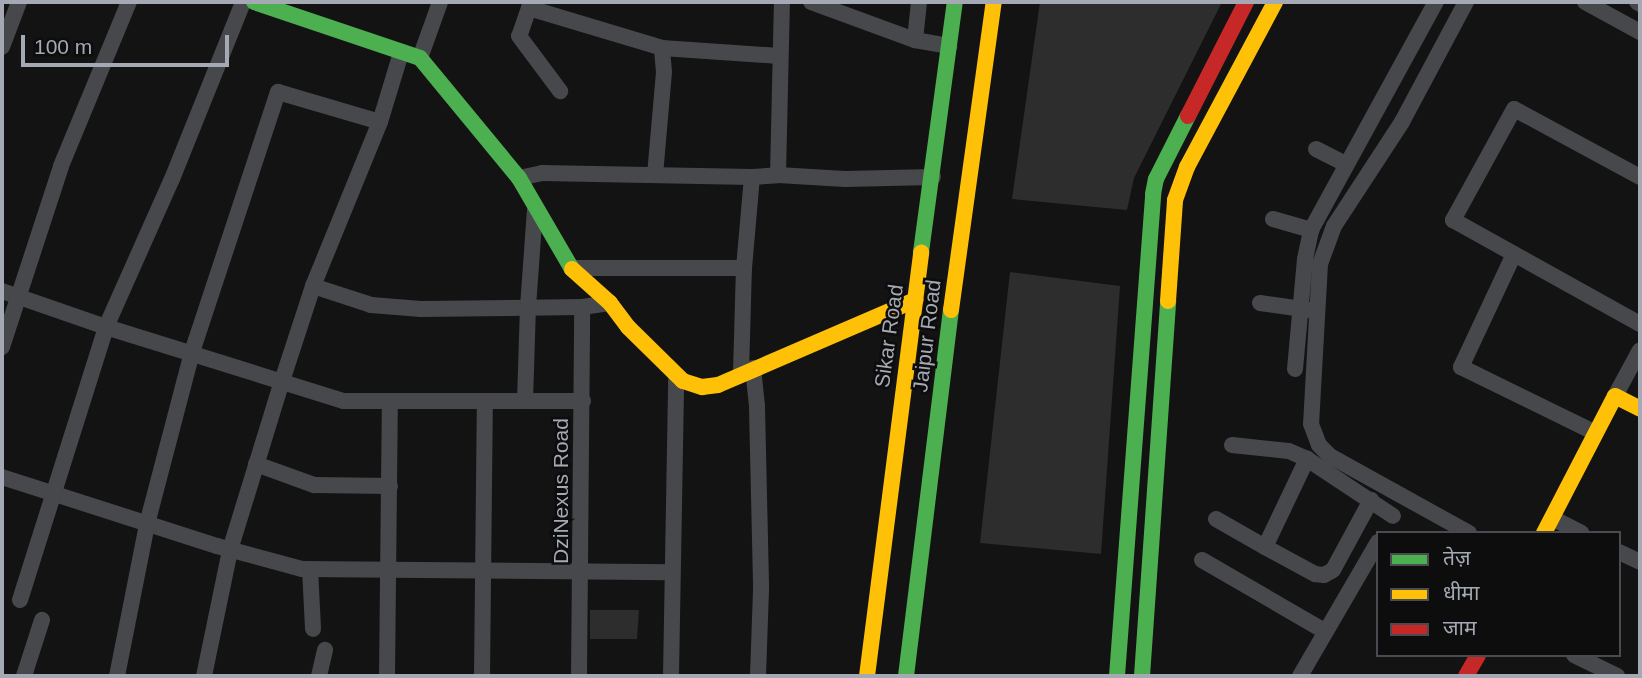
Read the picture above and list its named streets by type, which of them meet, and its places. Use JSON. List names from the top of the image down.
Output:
{
  "streets": {
    "street": ["Sikar Road", "Jaipur Road", "DziNexus Road"]
  },
  "legend": ["तेज़", "धीमा", "जाम"],
  "scale_bar": "100 m"
}
